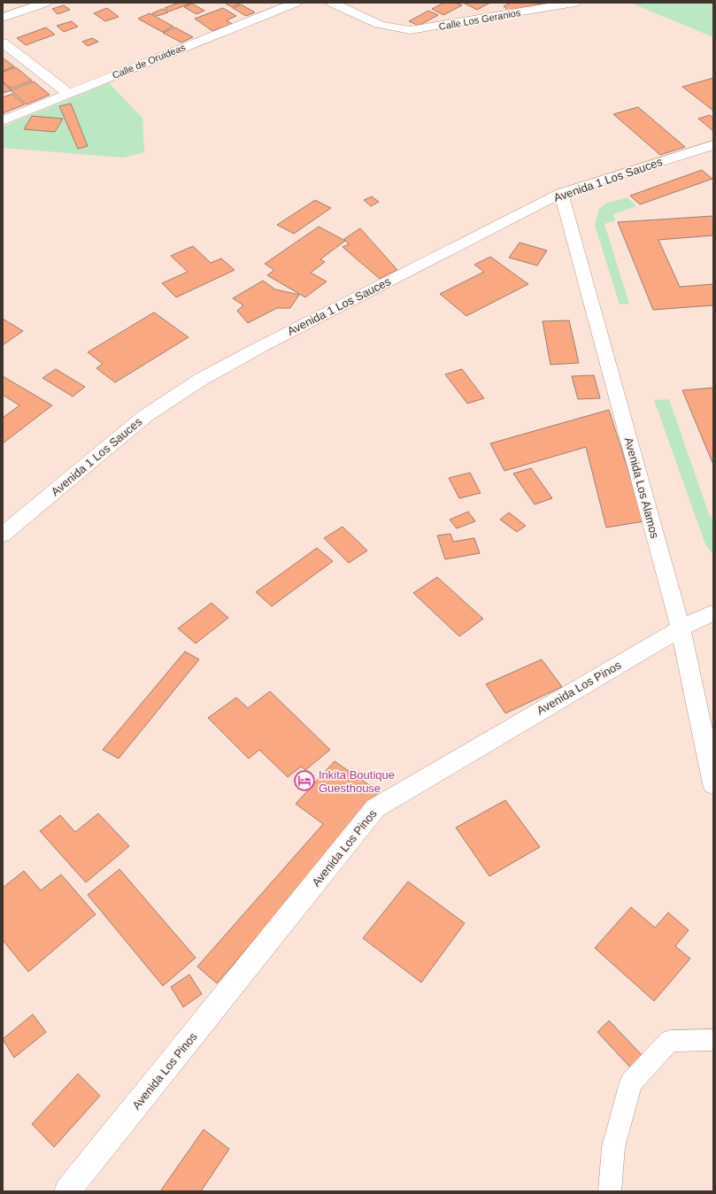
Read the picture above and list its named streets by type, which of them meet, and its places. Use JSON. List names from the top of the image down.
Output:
{
  "streets": {
    "street": [
      "Calle Los Geranios",
      "Calle de Oruideas",
      "Avenida 1 Los Sauces",
      "Avenida Los Alamos",
      "Avenida Los Pinos"
    ]
  },
  "crossings": [
    ["Avenida 1 Los Sauces", "Avenida Los Alamos"],
    ["Avenida Los Alamos", "Avenida Los Pinos"]
  ],
  "places": {
    "hotel": ["Inkita Boutique Guesthouse"]
  }
}
